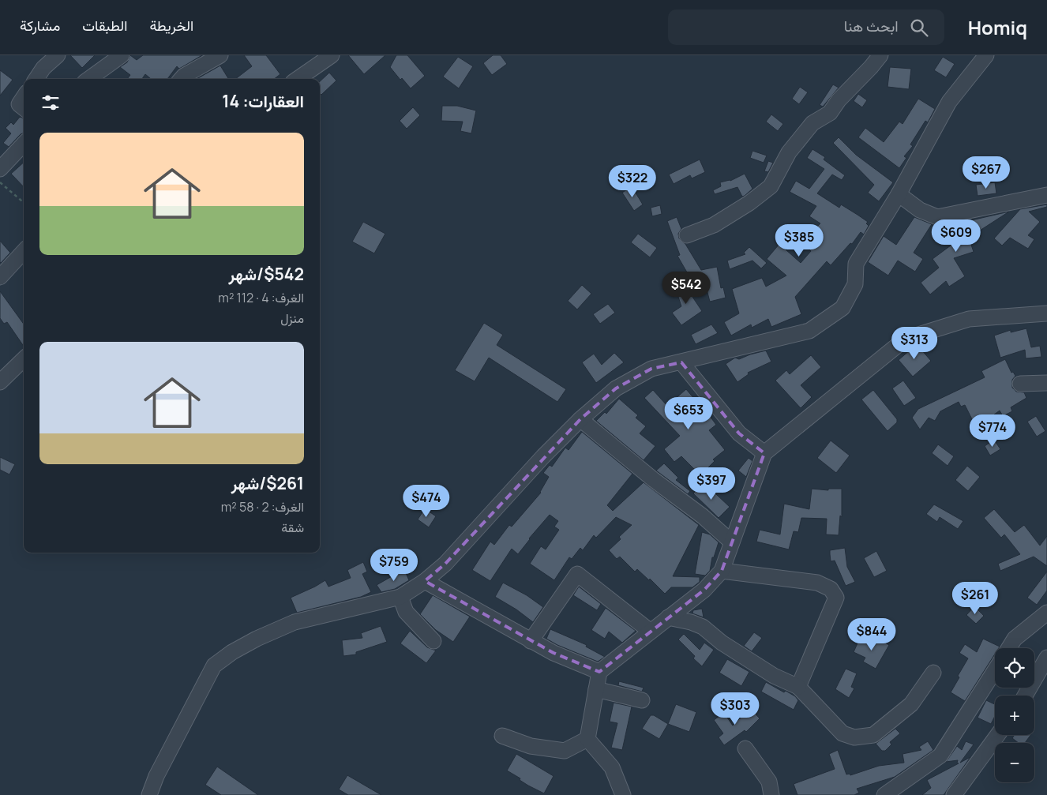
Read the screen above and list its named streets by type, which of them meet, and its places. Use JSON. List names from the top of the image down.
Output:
{
  "page": {
    "header": "Homiq",
    "search": "ابحث هنا",
    "nav": ["الخريطة", "الطبقات", "مشاركة"],
    "heading": "العقارات: 14",
    "list": [
      {
        "name": "$542/شهر",
        "note": "الغرف: 4 · 112 m² · منزل"
      },
      {
        "name": "$261/شهر",
        "note": "الغرف: 2 · 58 m² · شقة"
      }
    ],
    "price": [
      "$267",
      "$322",
      "$609",
      "$385",
      "$542",
      "$313",
      "$653",
      "$774",
      "$397",
      "$474",
      "$759",
      "$261",
      "$844",
      "$303"
    ],
    "map_buttons": ["+", "−"]
  }
}
